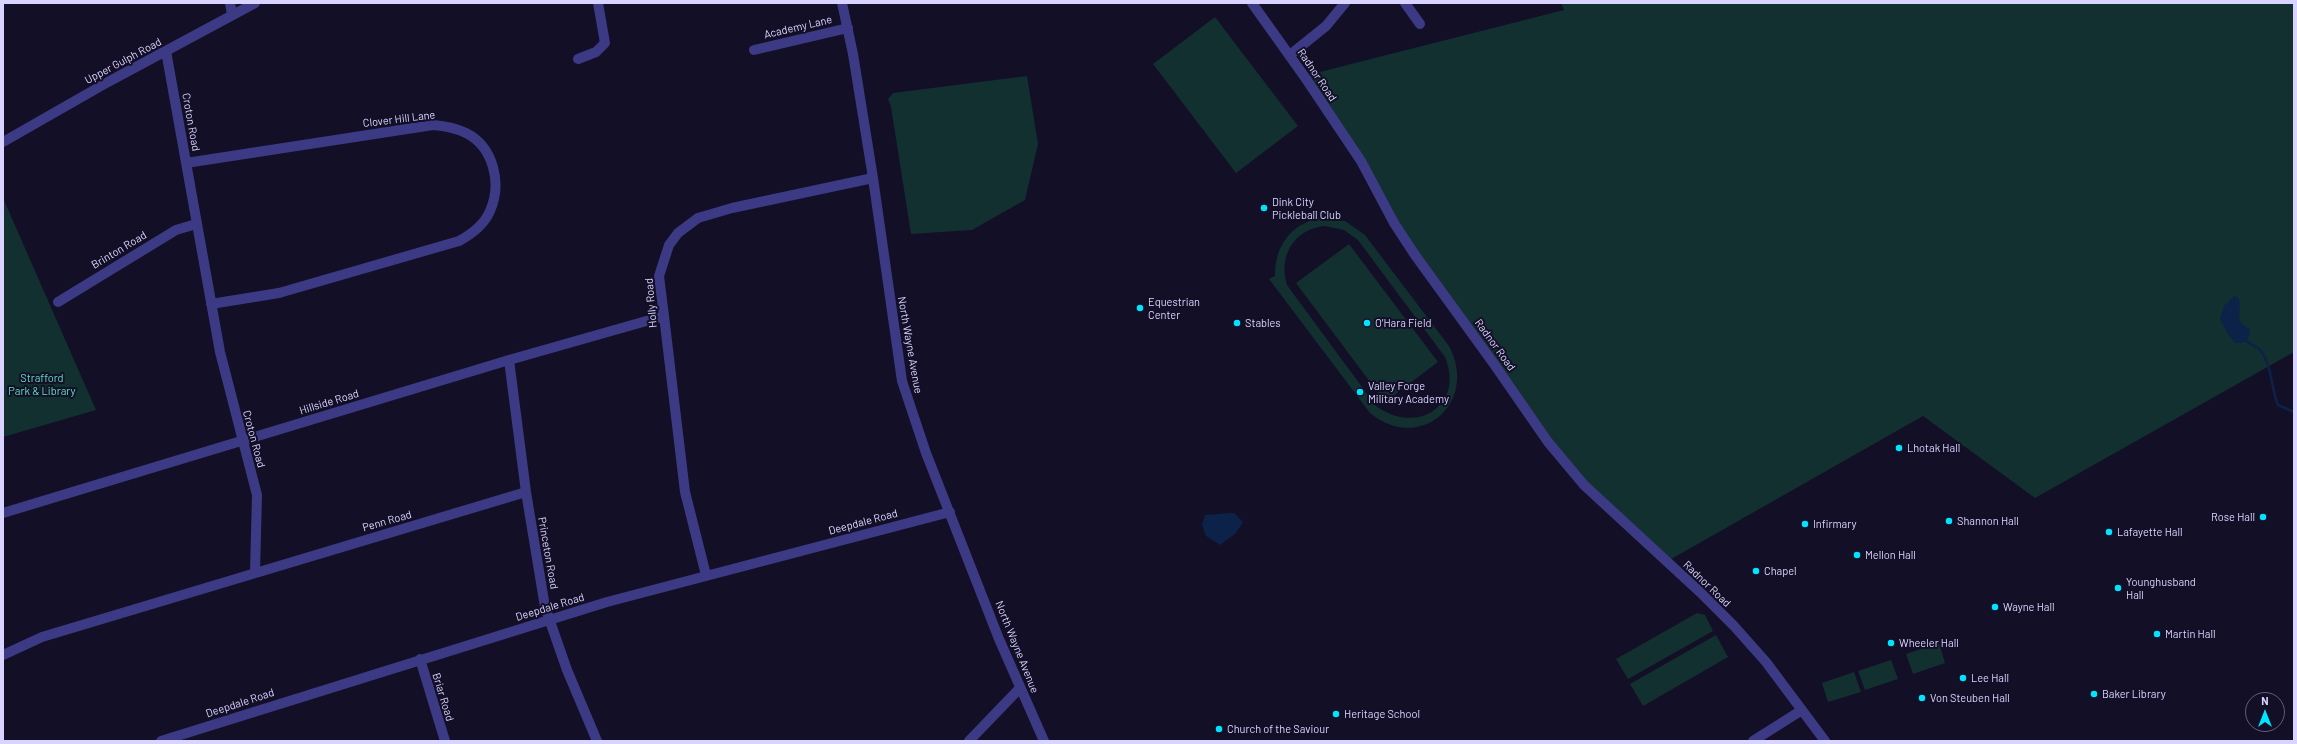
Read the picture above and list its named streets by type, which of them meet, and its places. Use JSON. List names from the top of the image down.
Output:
{
  "streets": {
    "street": [
      "Academy Lane",
      "Upper Gulph Road",
      "Radnor Road",
      "Clover Hill Lane",
      "Croton Road",
      "Brinton Road",
      "Holly Road",
      "North Wayne Avenue",
      "Hillside Road",
      "Penn Road",
      "Deepdale Road",
      "Princeton Road",
      "Briar Road"
    ]
  },
  "crossings": [
    ["Academy Lane", "North Wayne Avenue"],
    ["Upper Gulph Road", "Croton Road"],
    ["Clover Hill Lane", "Croton Road"],
    ["Croton Road", "Brinton Road"],
    ["Croton Road", "Hillside Road"],
    ["Croton Road", "Penn Road"],
    ["Holly Road", "North Wayne Avenue"],
    ["Holly Road", "Hillside Road"],
    ["Holly Road", "Deepdale Road"],
    ["North Wayne Avenue", "Deepdale Road"],
    ["Hillside Road", "Princeton Road"],
    ["Penn Road", "Princeton Road"],
    ["Deepdale Road", "Princeton Road"],
    ["Deepdale Road", "Briar Road"]
  ],
  "parks": ["Strafford Park & Library"],
  "places": [
    "Dink City Pickleball Club",
    "Equestrian Center",
    "Stables",
    "O’Hara Field",
    "Valley Forge Military Academy",
    "Lhotak Hall",
    "Rose Hall",
    "Shannon Hall",
    "Infirmary",
    "Lafayette Hall",
    "Mellon Hall",
    "Chapel",
    "Younghusband Hall",
    "Wayne Hall",
    "Martin Hall",
    "Wheeler Hall",
    "Lee Hall",
    "Baker Library",
    "Von Steuben Hall",
    "Heritage School",
    "Church of the Saviour"
  ],
  "north": "top"
}
